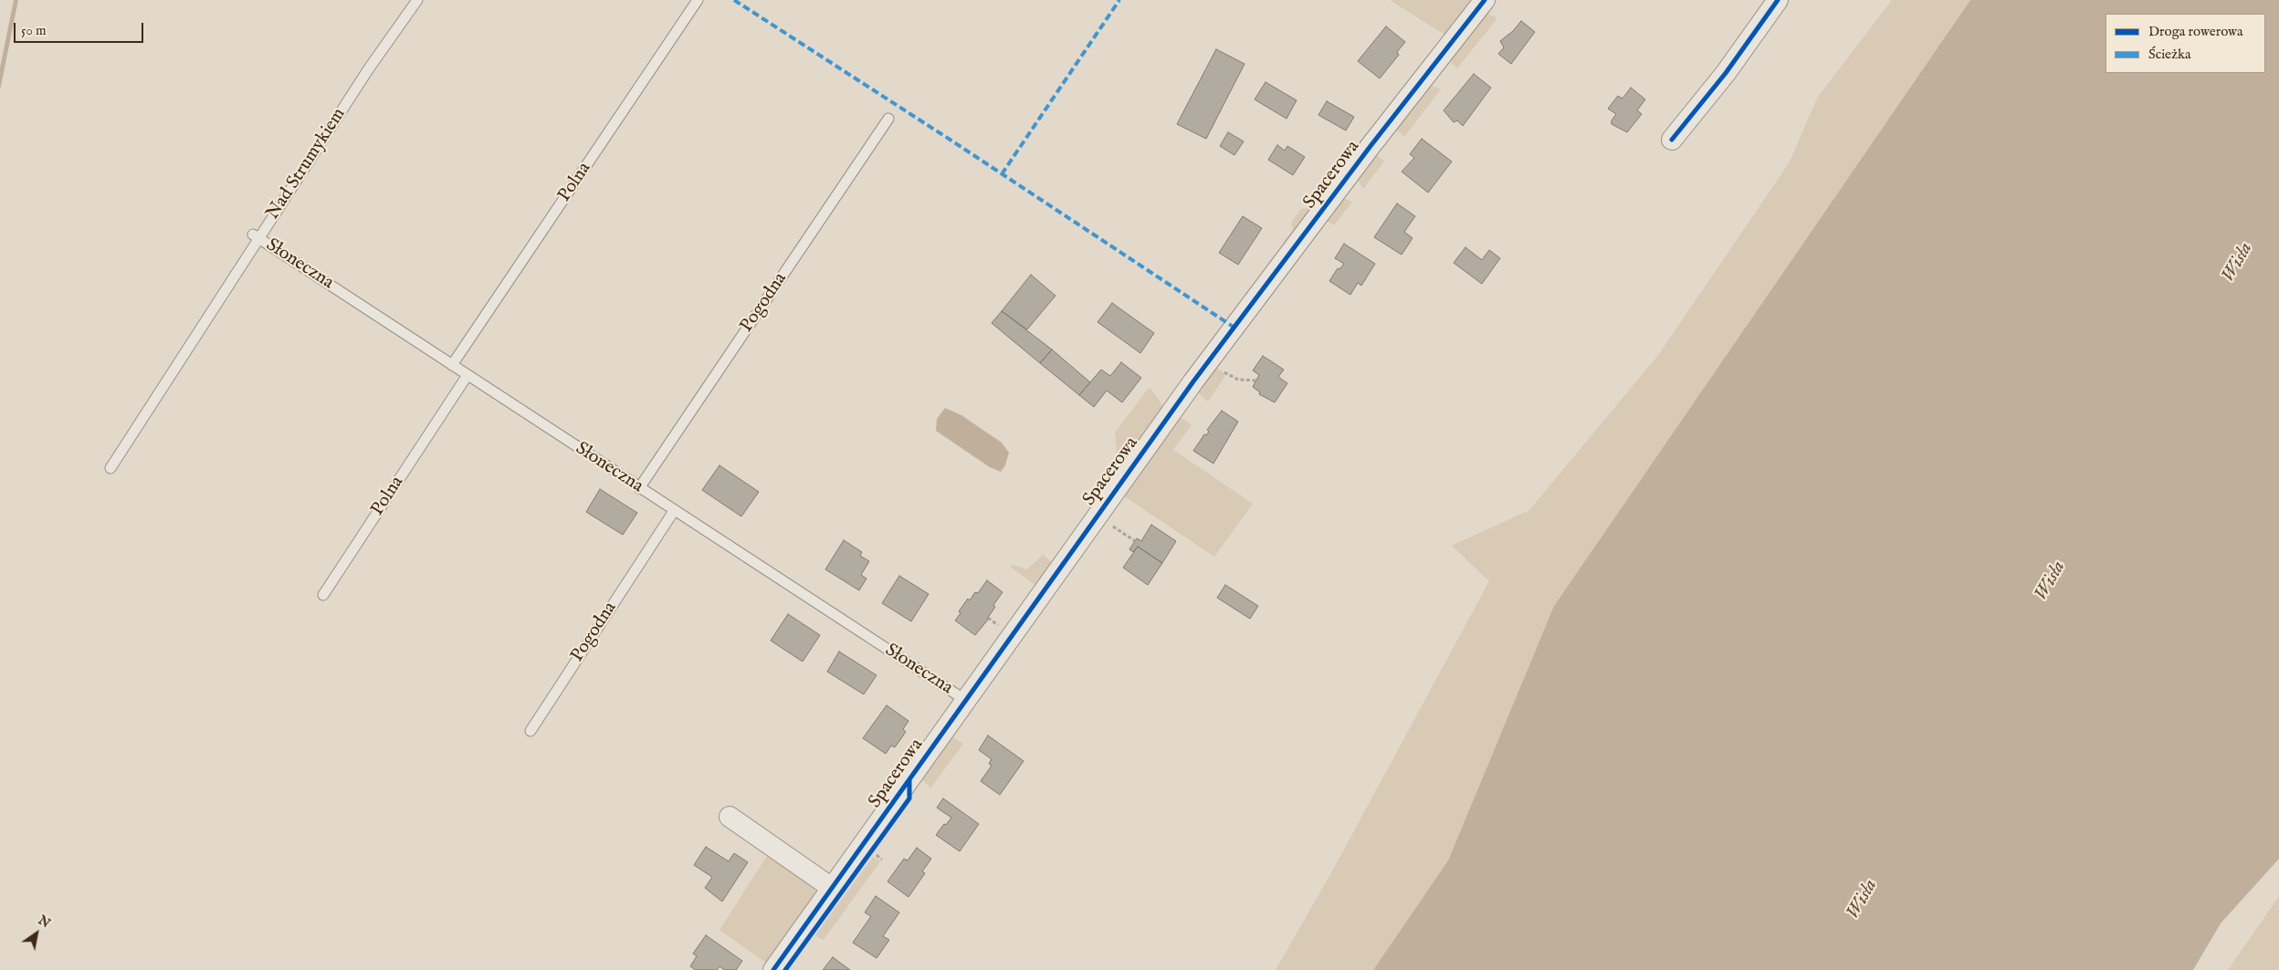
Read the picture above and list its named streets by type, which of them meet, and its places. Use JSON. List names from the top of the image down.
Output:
{
  "streets": {
    "street": ["Spacerowa"],
    "lane": [
      "Nad Strumykiem",
      "Polna",
      "Słoneczna",
      "Pogodna"
    ]
  },
  "crossings": [
    ["Nad Strumykiem", "Słoneczna"],
    ["Spacerowa", "Słoneczna"],
    ["Polna", "Słoneczna"],
    ["Słoneczna", "Pogodna"]
  ],
  "water": ["Wisła"],
  "legend": ["Droga rowerowa", "Ścieżka"],
  "scale_bar": "50 m",
  "north": "top right"
}
